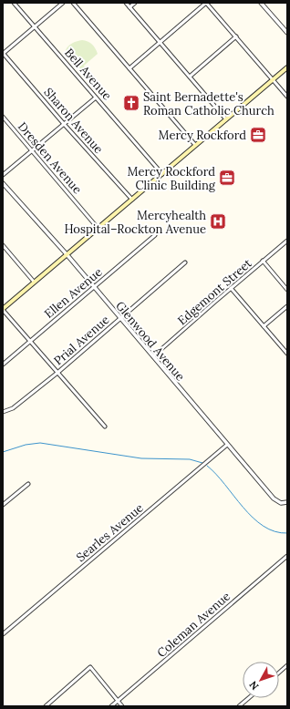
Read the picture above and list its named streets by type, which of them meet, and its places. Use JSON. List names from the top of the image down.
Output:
{
  "streets": {
    "street": [
      "Bell Avenue",
      "Sharon Avenue",
      "Dresden Avenue",
      "Edgemont Street",
      "Ellen Avenue",
      "Prial Avenue",
      "Glenwood Avenue",
      "Searles Avenue",
      "Coleman Avenue"
    ]
  },
  "crossings": [
    ["Edgemont Street", "Glenwood Avenue"],
    ["Ellen Avenue", "Glenwood Avenue"],
    ["Prial Avenue", "Glenwood Avenue"],
    ["Glenwood Avenue", "Searles Avenue"]
  ],
  "places": {
    "church": ["Saint Bernadette's Roman Catholic Church"],
    "office": ["Mercy Rockford", "Mercy Rockford Clinic Building"],
    "hospital": ["Mercyhealth Hospital–Rockton Avenue"]
  },
  "north": "bottom left"
}
